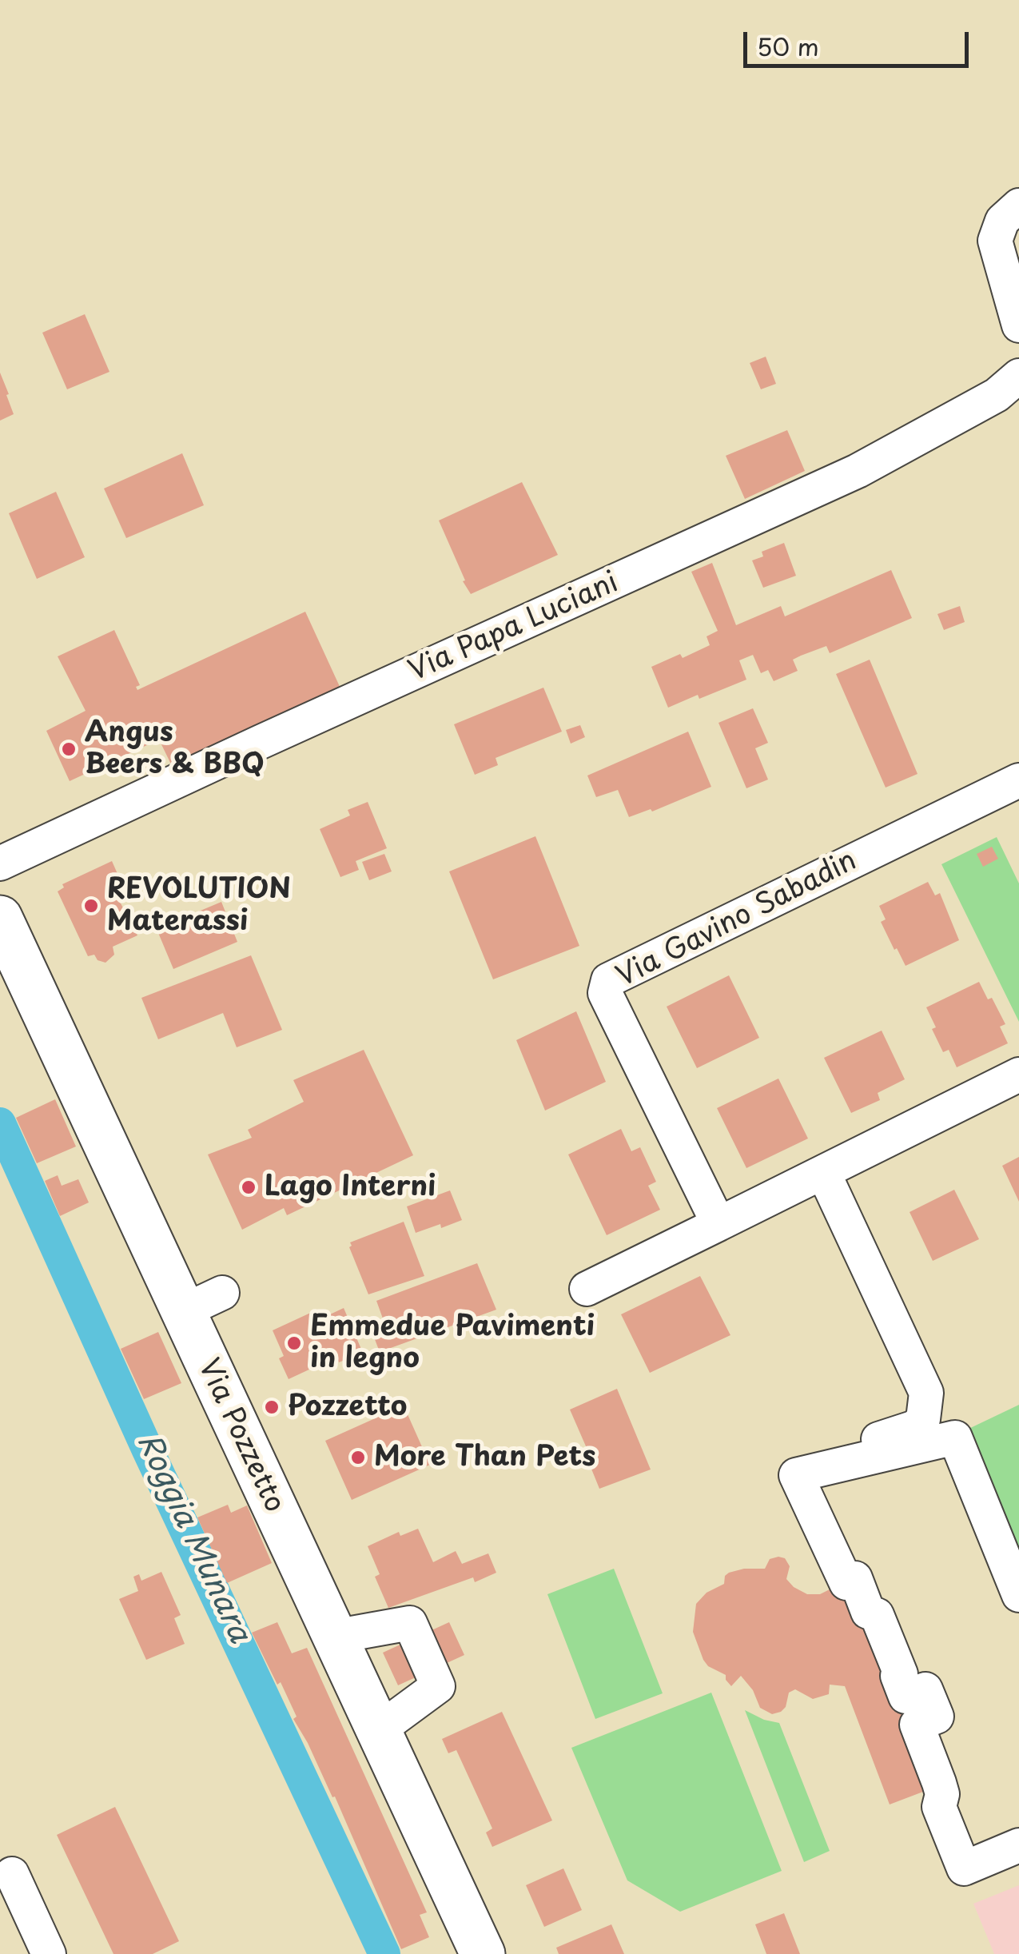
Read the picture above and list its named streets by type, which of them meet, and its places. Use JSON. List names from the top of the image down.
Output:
{
  "streets": {
    "main road": ["Via Pozzetto"],
    "street": ["Via Papa Luciani", "Via Gavino Sabadin"]
  },
  "water": ["Roggia Munara"],
  "places": [
    "Angus Beers & BBQ",
    "REVOLUTION Materassi",
    "Lago Interni",
    "Emmedue Pavimenti in legno",
    "Pozzetto",
    "More Than Pets"
  ],
  "scale_bar": "50 m"
}
